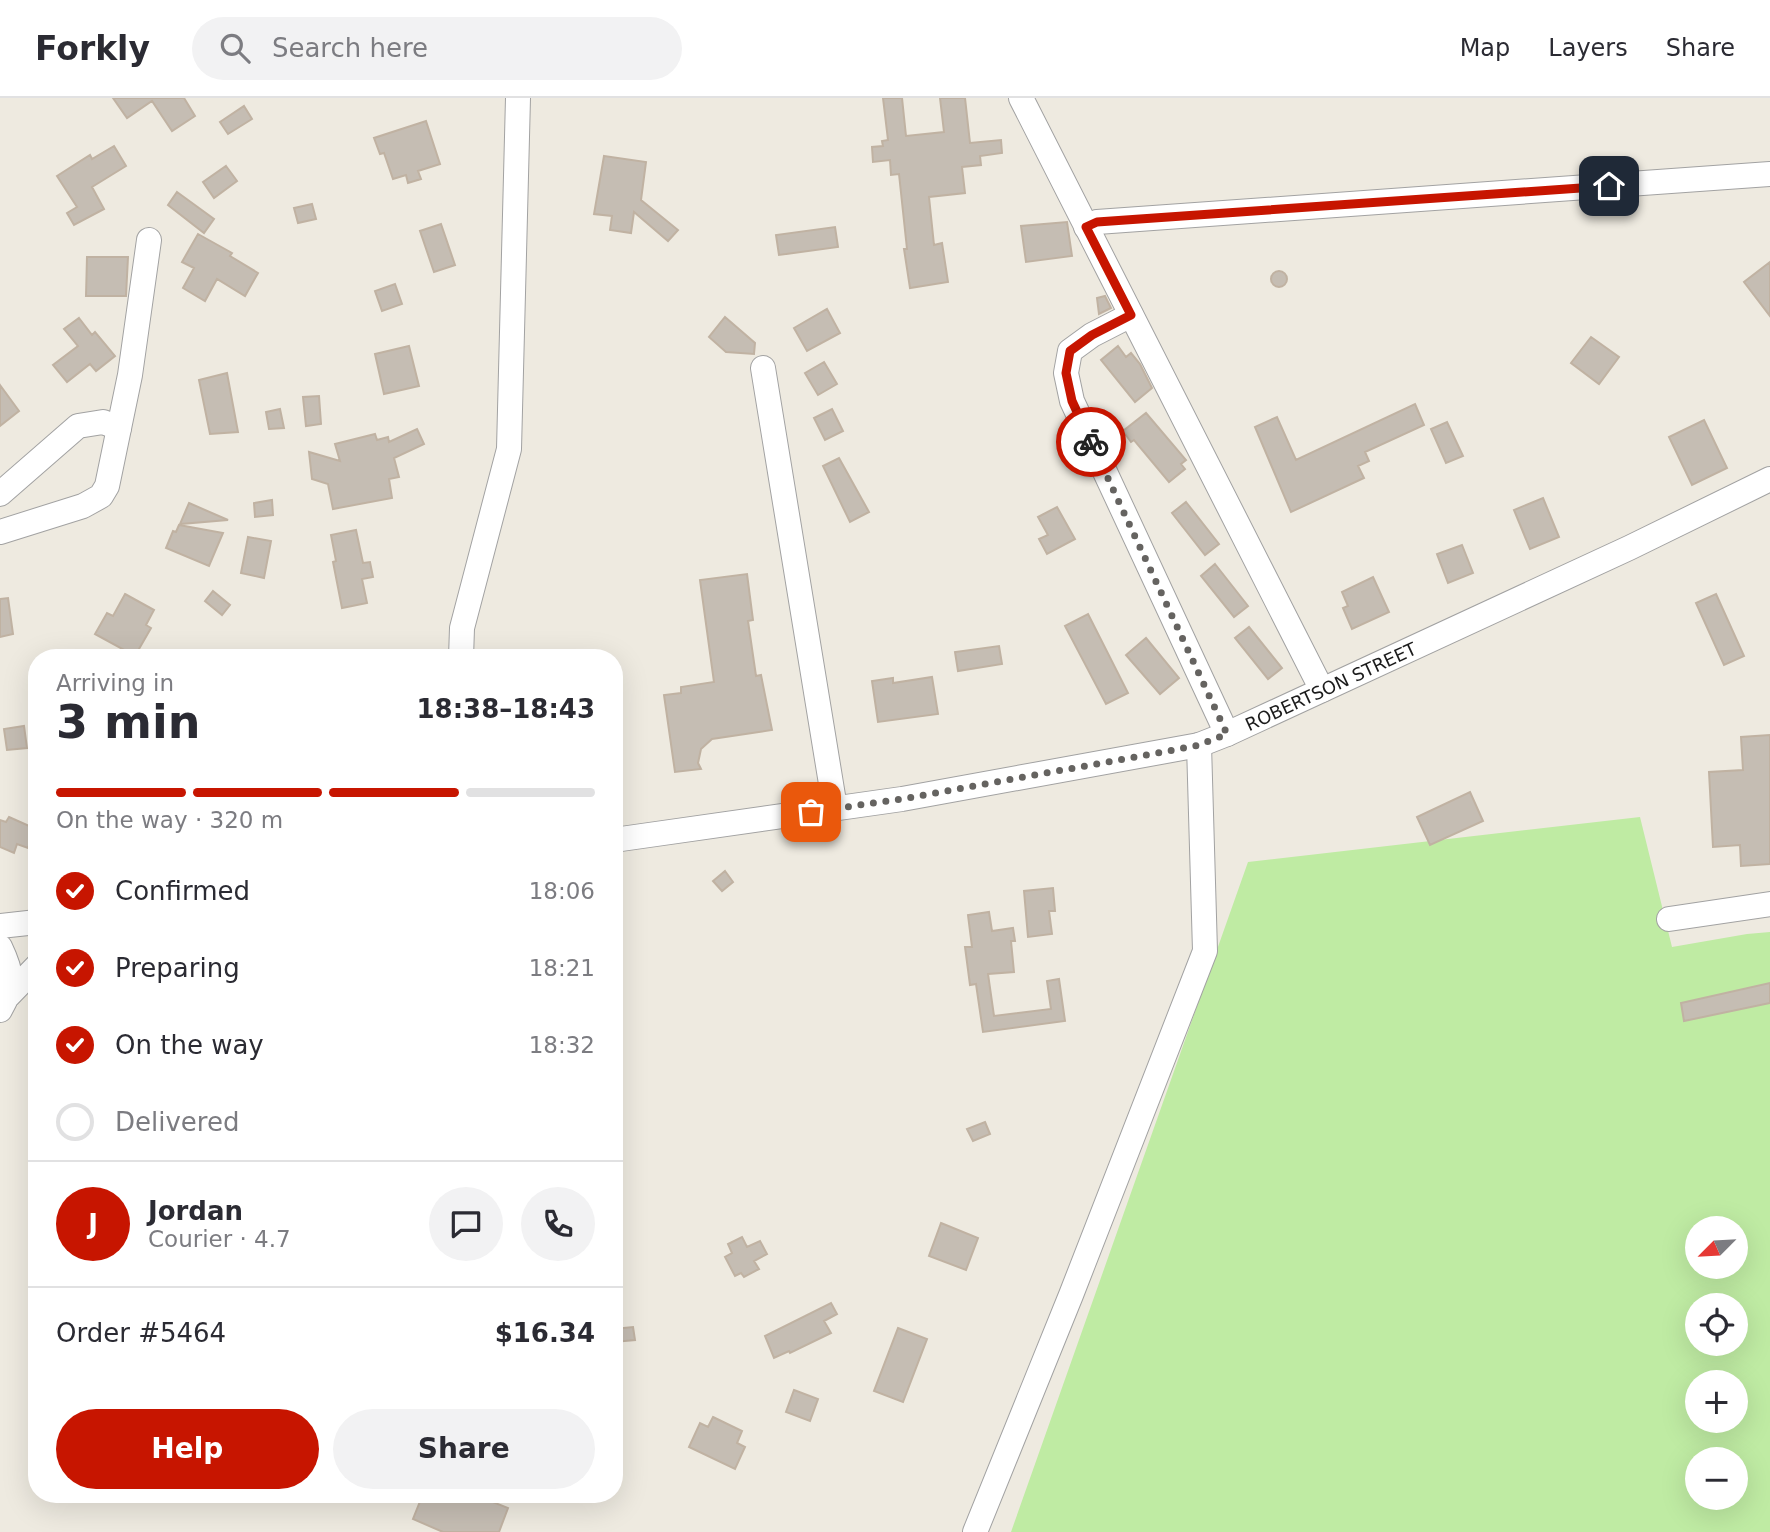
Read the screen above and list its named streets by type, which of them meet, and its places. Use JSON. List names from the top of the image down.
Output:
{
  "streets": {
    "street": ["ROBERTSON STREET"]
  },
  "north": "bottom left",
  "page": {
    "header": "Forkly",
    "search": "Search here",
    "nav": ["Map", "Layers", "Share"],
    "heading": ["3 min", "Arriving in", "18:38–18:43"],
    "panel": [
      "Jordan",
      "Courier · 4.7",
      "Order #5464",
      "$16.34"
    ],
    "bar": "On the way · 320 m",
    "list": [
      ["Confirmed", "18:06"],
      ["Preparing", "18:21"],
      ["On the way", "18:32"],
      "Delivered"
    ],
    "round": "J",
    "map_buttons": ["+", "−"],
    "buttons": ["Help", "Share"]
  }
}
